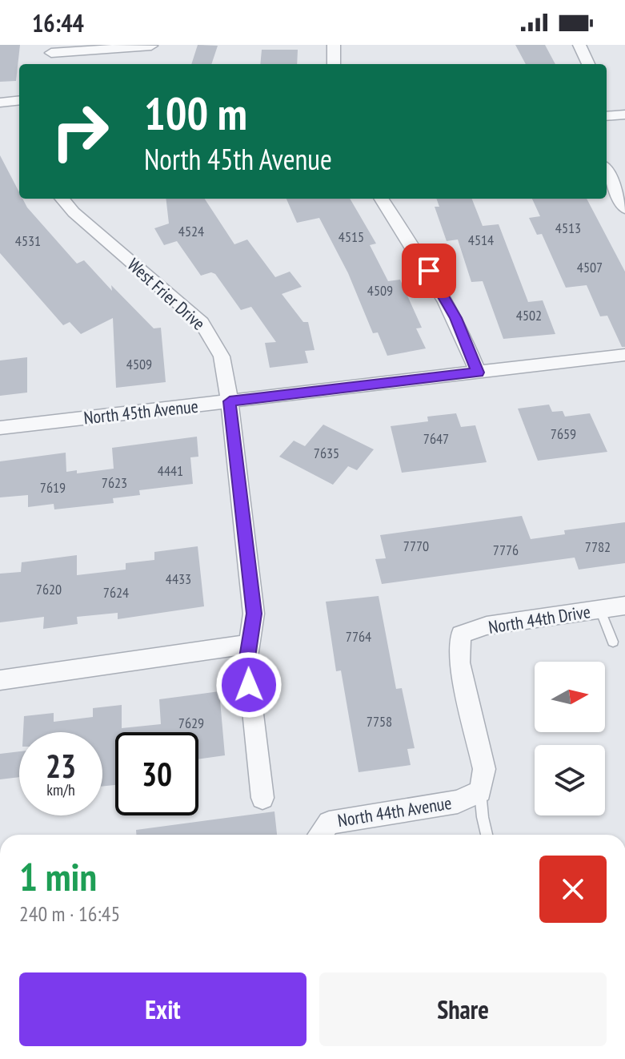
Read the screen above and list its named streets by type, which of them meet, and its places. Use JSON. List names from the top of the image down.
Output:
{
  "streets": {
    "street": [
      "West Frier Drive",
      "North 45th Avenue",
      "North 44th Drive",
      "North 44th Avenue"
    ]
  },
  "crossings": [
    ["West Frier Drive", "North 45th Avenue"],
    ["North 44th Drive", "North 44th Avenue"]
  ],
  "house_numbers": [
    "4513",
    "4524",
    "4515",
    "4514",
    "4531",
    "4507",
    "4509",
    "4502",
    "4509",
    "7659",
    "7647",
    "7635",
    "4441",
    "7623",
    "7619",
    "7770",
    "7782",
    "7776",
    "4433",
    "7620",
    "7624",
    "7764",
    "7758",
    "7629"
  ],
  "north": "right",
  "page": {
    "status": "16:44",
    "turn": ["100 m", "North 45th Avenue"],
    "speed": "23 km/h",
    "limit": "30",
    "heading": ["1 min", "240 m · 16:45"],
    "buttons": ["Exit", "Share"]
  }
}
